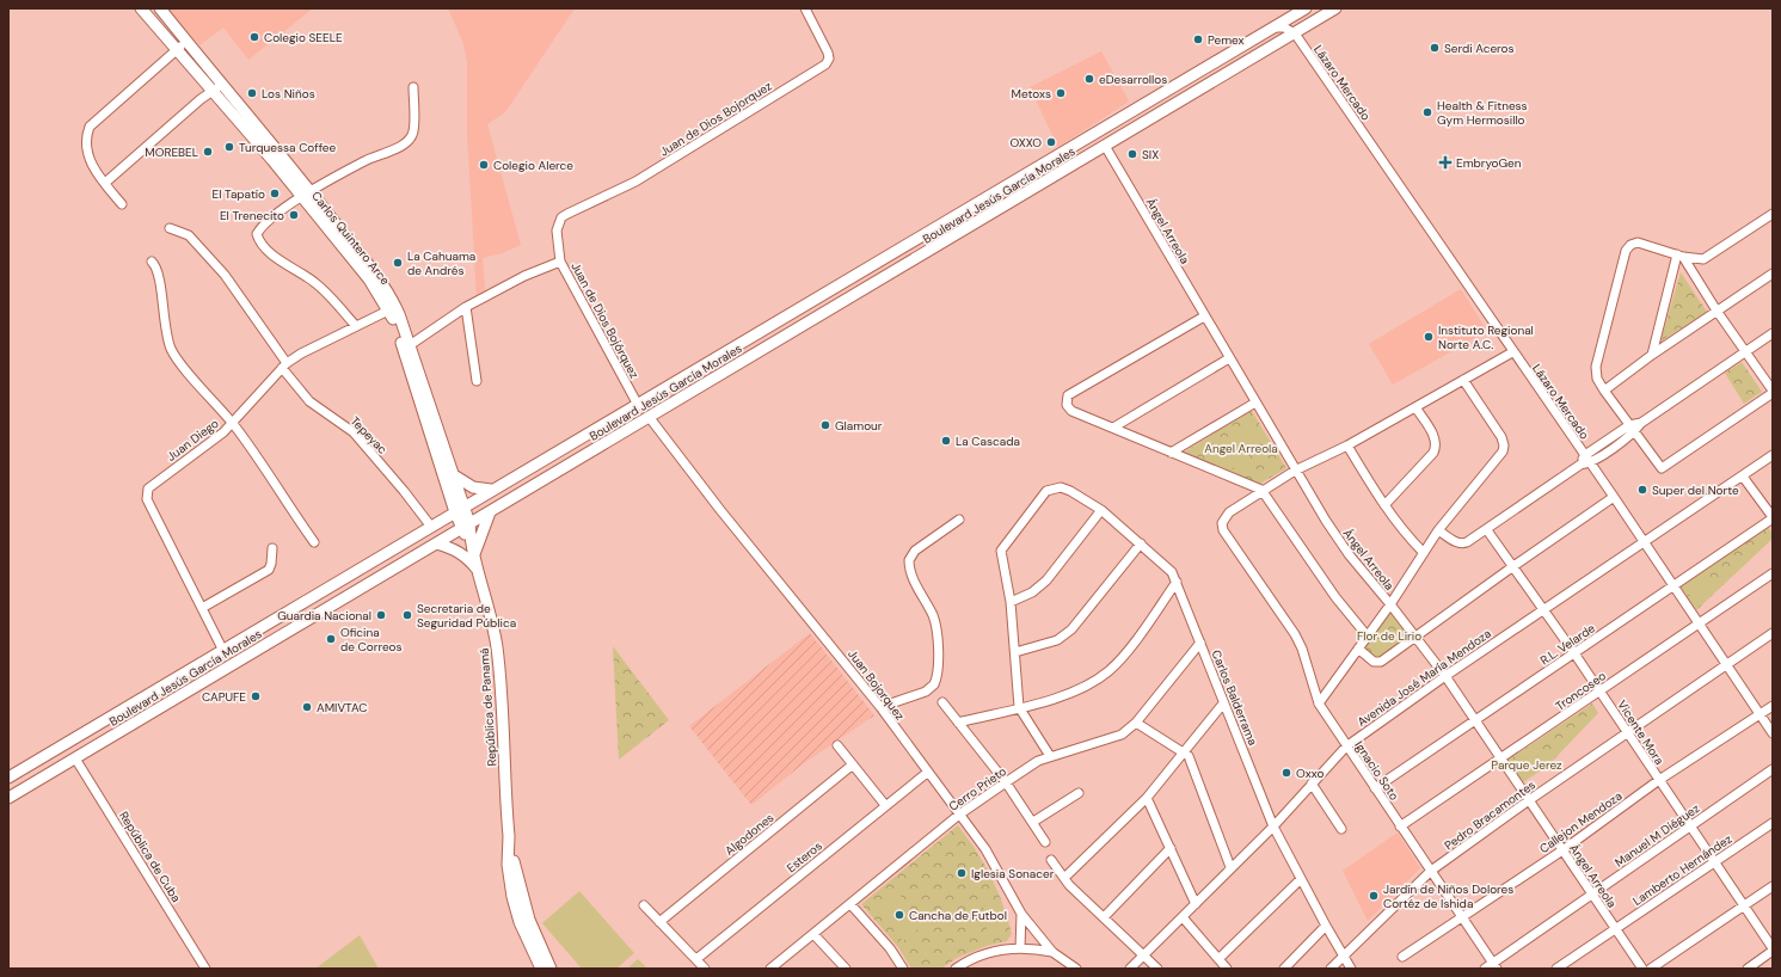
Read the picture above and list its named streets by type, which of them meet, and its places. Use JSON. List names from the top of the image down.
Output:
{
  "streets": {
    "main road": ["Boulevard Jesús García Morales", "Carlos Quintero Arce", "República de Panamá"],
    "street": [
      "Lázaro Mercado",
      "Juan de Dios Bojorquez",
      "Ángel Arreola",
      "Juan de Dios Bojórquez",
      "Tepeyac",
      "Juan Diego",
      "R.L. Velarde",
      "Avenida José María Mendoza",
      "Juan Bojorquez",
      "Troncoseo",
      "Carlos Balderrama",
      "Vicente Mora",
      "Ignacio Soto",
      "Cerro Prieto",
      "Pedro Bracamontes",
      "Callejon Mendoza",
      "Algodones",
      "Manuel M Diéguez",
      "República de Cuba",
      "Esteros",
      "Lamberto Hernández"
    ]
  },
  "crossings": [
    ["Lázaro Mercado", "Boulevard Jesús García Morales"],
    ["Lázaro Mercado", "R.L. Velarde"],
    ["Lázaro Mercado", "Avenida José María Mendoza"],
    ["Lázaro Mercado", "Troncoseo"],
    ["Lázaro Mercado", "Pedro Bracamontes"],
    ["Lázaro Mercado", "Callejon Mendoza"],
    ["Juan de Dios Bojorquez", "Juan de Dios Bojórquez"],
    ["Boulevard Jesús García Morales", "Ángel Arreola"],
    ["Boulevard Jesús García Morales", "Carlos Quintero Arce"],
    ["Boulevard Jesús García Morales", "Juan de Dios Bojórquez"],
    ["Boulevard Jesús García Morales", "Tepeyac"],
    ["Boulevard Jesús García Morales", "Juan Diego"],
    ["Boulevard Jesús García Morales", "Juan Bojorquez"],
    ["Boulevard Jesús García Morales", "República de Panamá"],
    ["Boulevard Jesús García Morales", "República de Cuba"],
    ["Ángel Arreola", "R.L. Velarde"],
    ["Ángel Arreola", "Avenida José María Mendoza"],
    ["Ángel Arreola", "Troncoseo"],
    ["Ángel Arreola", "Pedro Bracamontes"],
    ["Ángel Arreola", "Callejon Mendoza"],
    ["Ángel Arreola", "Manuel M Diéguez"],
    ["Ángel Arreola", "Lamberto Hernández"],
    ["Carlos Quintero Arce", "Juan Diego"],
    ["Carlos Quintero Arce", "República de Panamá"],
    ["Tepeyac", "Juan Diego"],
    ["R.L. Velarde", "Vicente Mora"],
    ["R.L. Velarde", "Ignacio Soto"],
    ["Avenida José María Mendoza", "Carlos Balderrama"],
    ["Avenida José María Mendoza", "Vicente Mora"],
    ["Avenida José María Mendoza", "Ignacio Soto"],
    ["Juan Bojorquez", "Cerro Prieto"],
    ["Juan Bojorquez", "Esteros"],
    ["Troncoseo", "Vicente Mora"],
    ["Troncoseo", "Ignacio Soto"],
    ["Carlos Balderrama", "Cerro Prieto"],
    ["Carlos Balderrama", "Pedro Bracamontes"],
    ["Vicente Mora", "Pedro Bracamontes"],
    ["Vicente Mora", "Callejon Mendoza"],
    ["Vicente Mora", "Manuel M Diéguez"],
    ["Vicente Mora", "Lamberto Hernández"],
    ["Ignacio Soto", "Pedro Bracamontes"],
    ["Ignacio Soto", "Callejon Mendoza"],
    ["Ignacio Soto", "Manuel M Diéguez"]
  ],
  "parks": ["Angel Arreola", "Flor de Lirio", "Parque Jerez"],
  "places": {
    "other": [
      "Colegio SEELE",
      "Pemex",
      "Serdi Aceros",
      "eDesarrollos",
      "Los Niños",
      "Metoxs",
      "Health & Fitness Gym Hermosillo",
      "OXXO",
      "Turquessa Coffee",
      "MOREBEL",
      "SIX",
      "Colegio Alerce",
      "El Tapatío",
      "El Trenecito",
      "La Cahuama de Andrés",
      "Instituto Regional Norte A.C.",
      "Glamour",
      "La Cascada",
      "Super del Norte",
      "Guardia Nacional",
      "Secretaria de Seguridad Pública",
      "Oficina de Correos",
      "CAPUFE",
      "AMIVTAC",
      "Oxxo",
      "Iglesia Sonacer",
      "Jardín de Niños Dolores Cortéz de Ishida",
      "Cancha de Futbol"
    ],
    "health": ["EmbryoGen"]
  }
}
